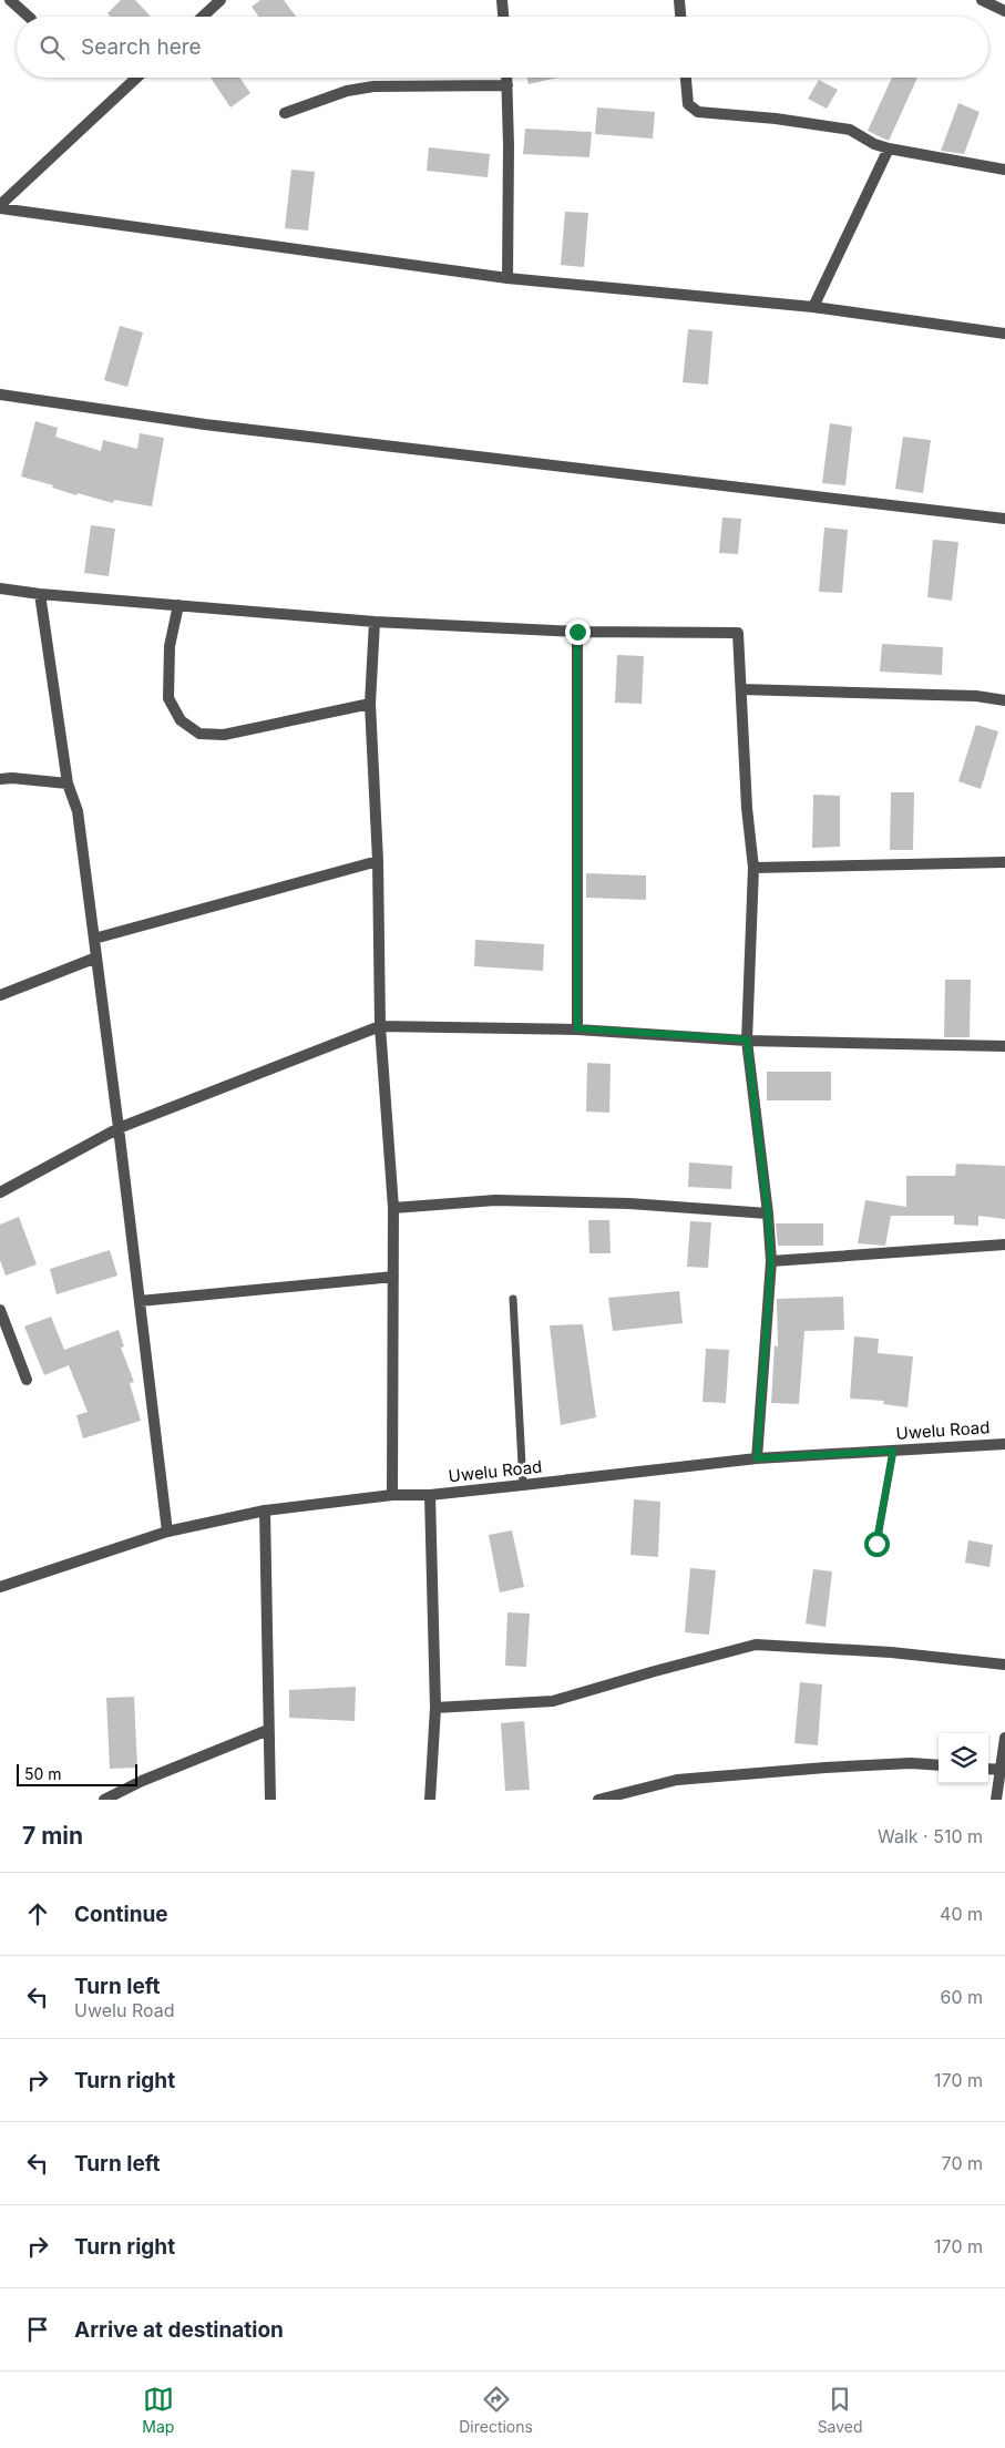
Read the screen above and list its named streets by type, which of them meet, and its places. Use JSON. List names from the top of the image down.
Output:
{
  "streets": {
    "street": ["Uwelu Road"]
  },
  "scale_bar": "50 m",
  "page": {
    "search": "Search here",
    "scale": "50 m",
    "heading": ["7 min", "Walk · 510 m"],
    "list": [
      ["Continue", "40 m"],
      ["Turn left", "Uwelu Road", "60 m"],
      ["Turn right", "170 m"],
      ["Turn left", "70 m"],
      ["Turn right", "170 m"],
      "Arrive at destination"
    ],
    "nav": ["Map", "Directions", "Saved"]
  }
}
